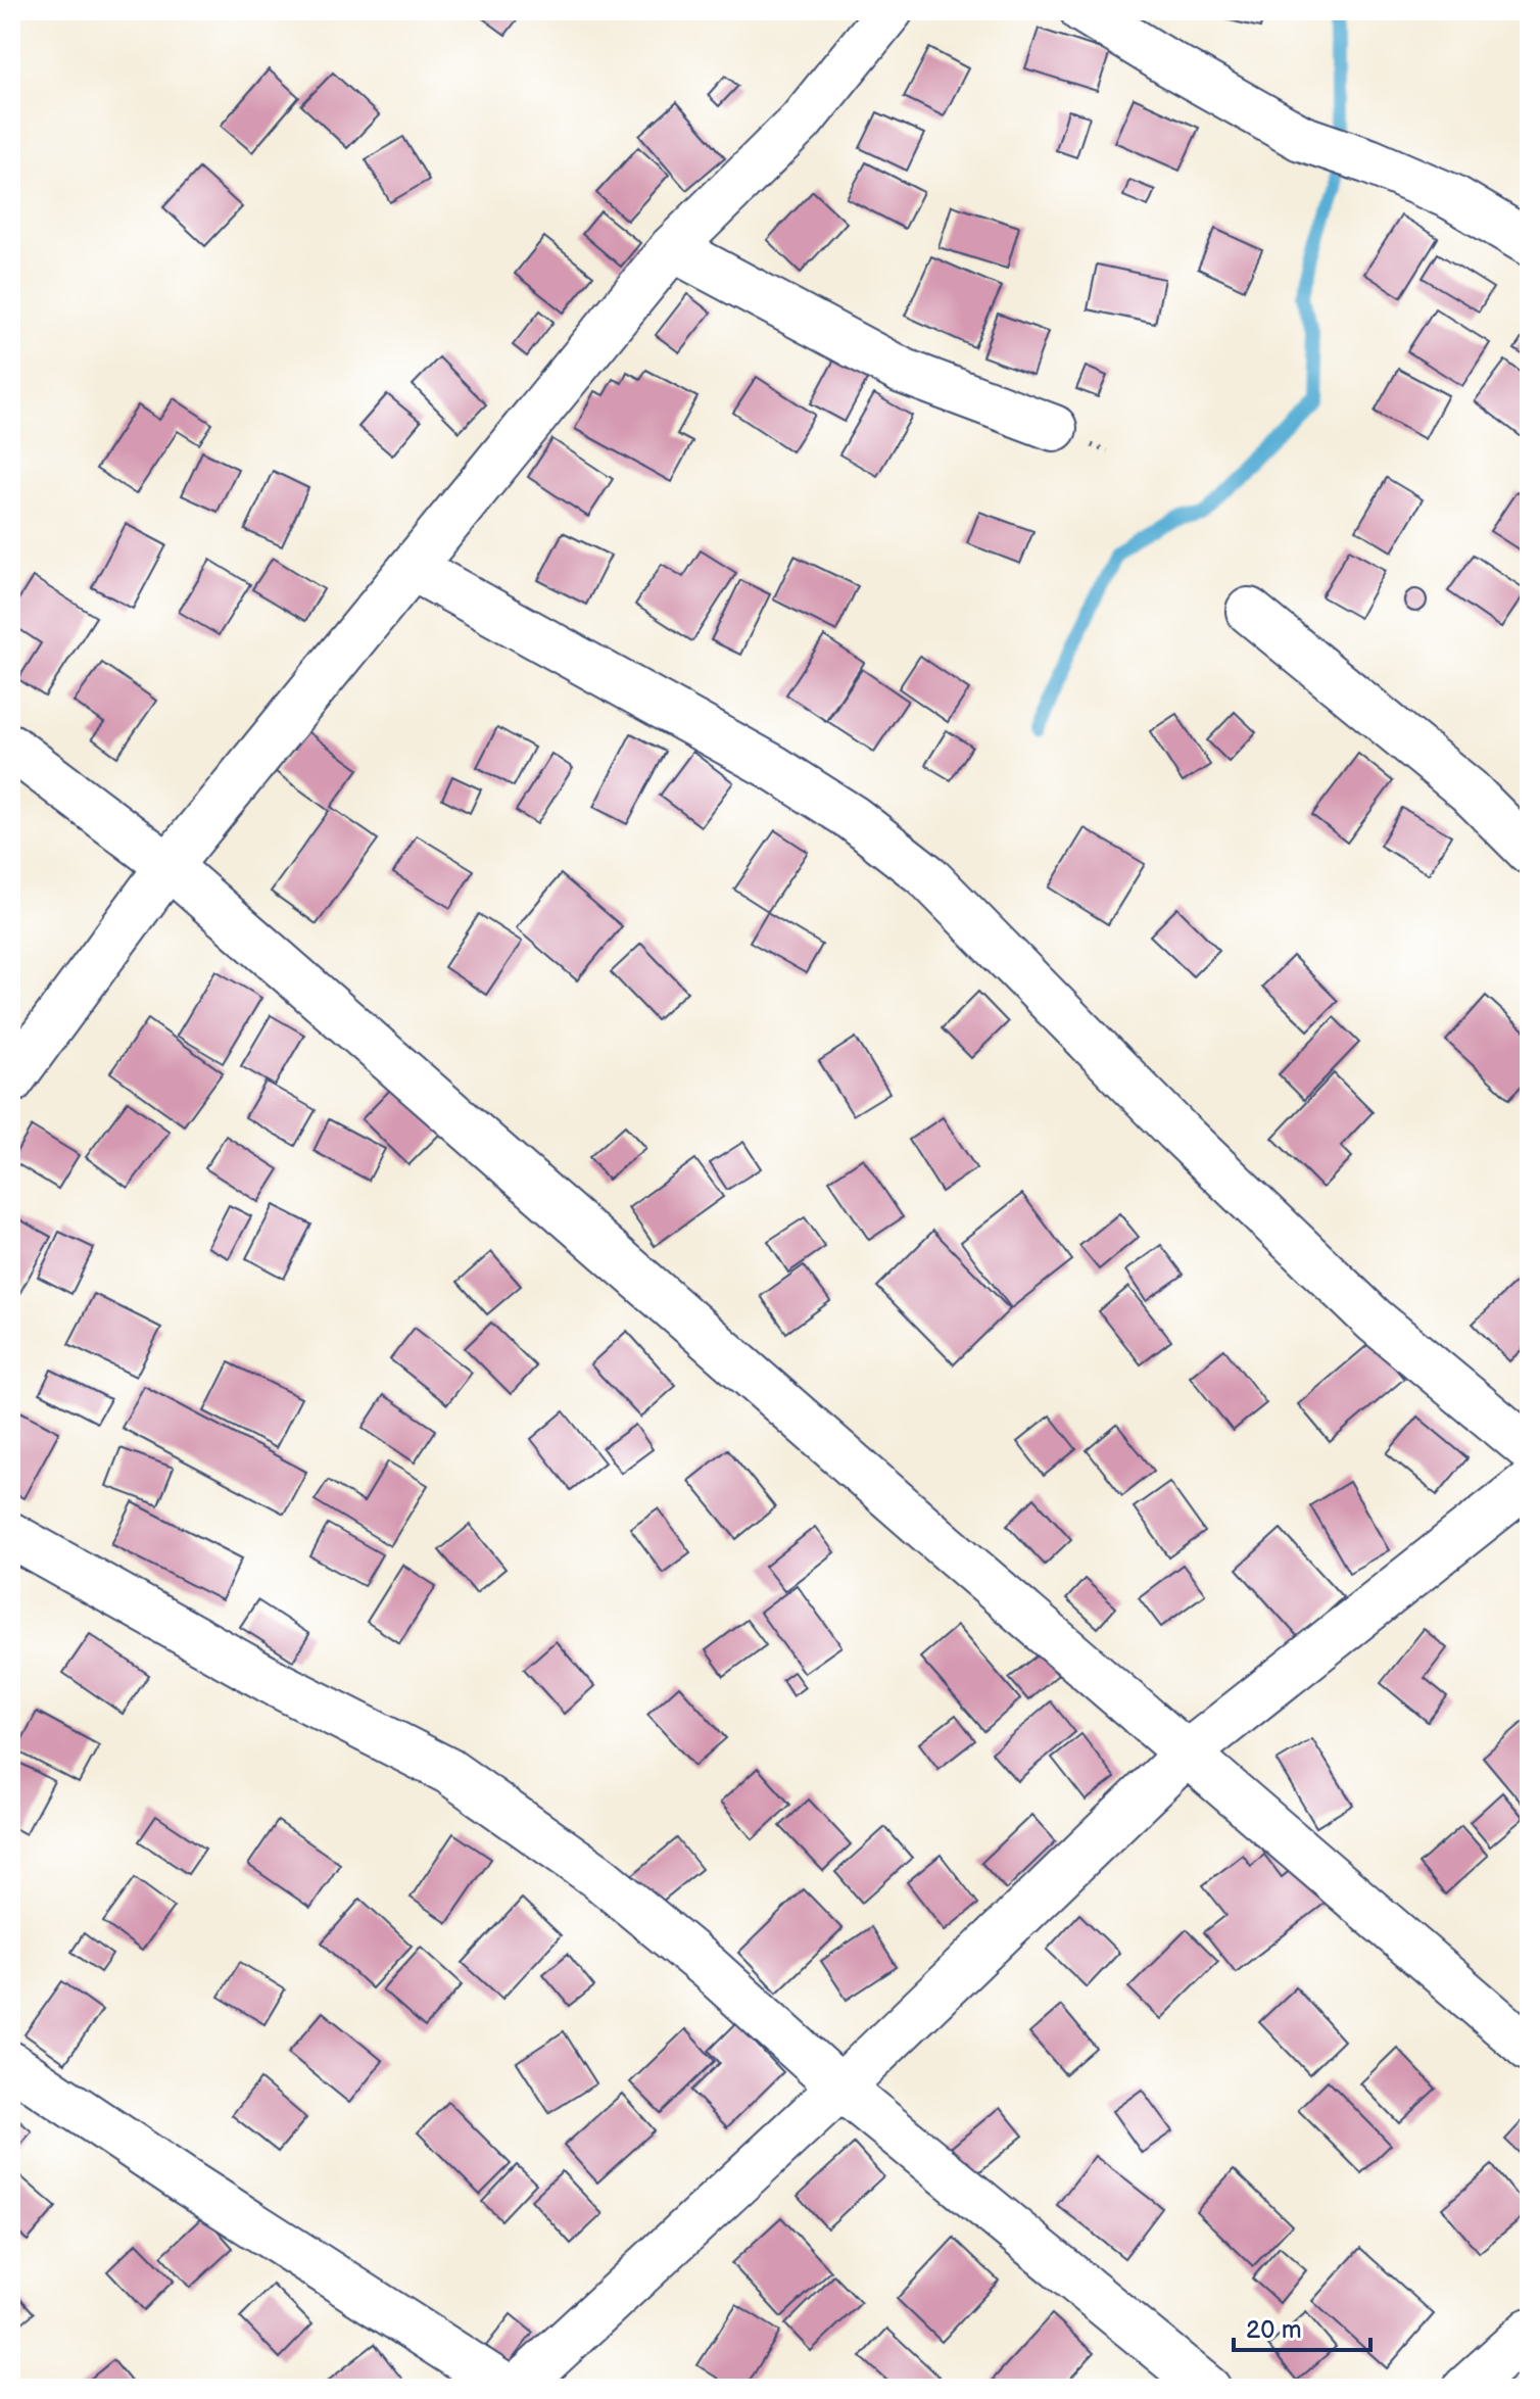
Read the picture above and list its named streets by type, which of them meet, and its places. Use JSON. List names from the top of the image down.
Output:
{
  "scale_bar": "20 m"
}
